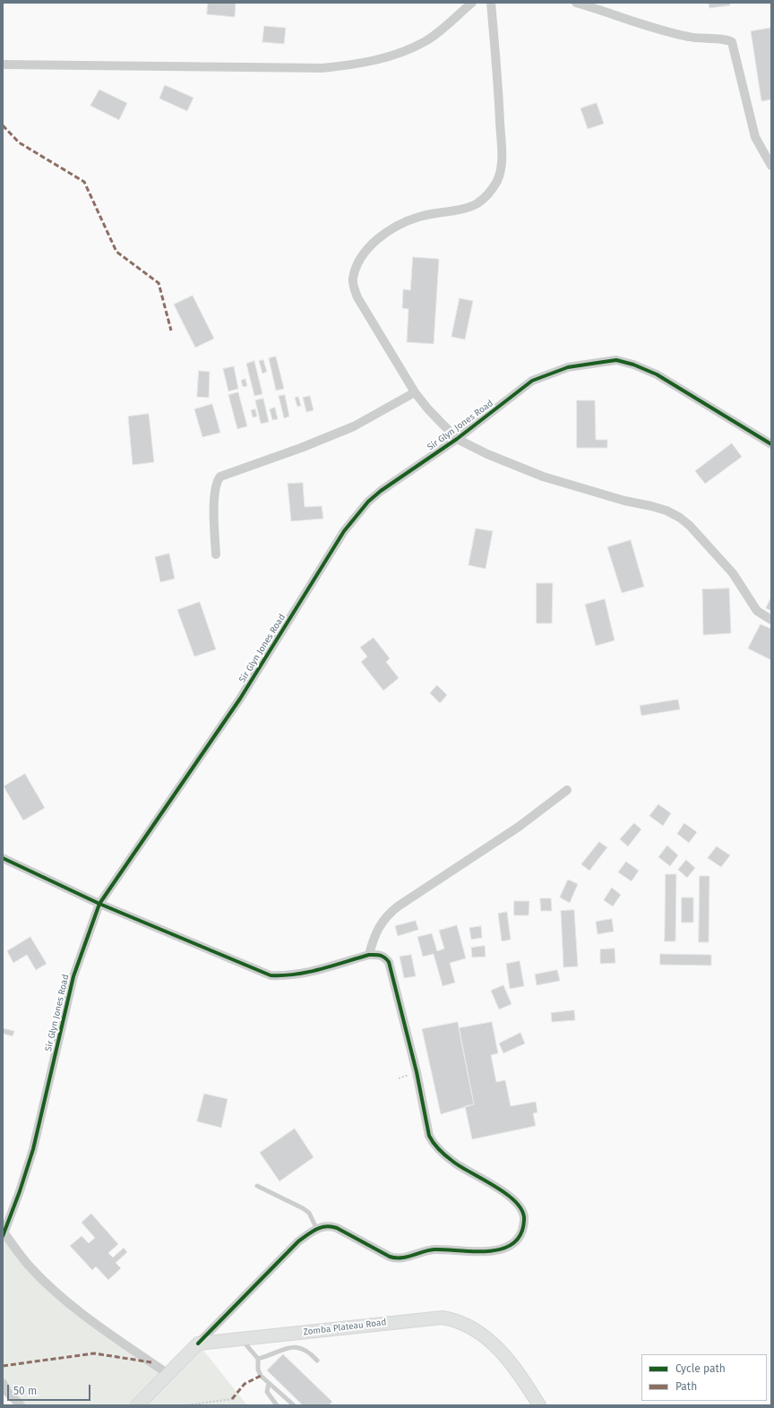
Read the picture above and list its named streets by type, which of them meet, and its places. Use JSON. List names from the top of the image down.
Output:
{
  "streets": {
    "street": ["Sir Glyn Jones Road", "Zomba Plateau Road"]
  },
  "legend": ["Cycle path", "Path"],
  "scale_bar": "50 m"
}
